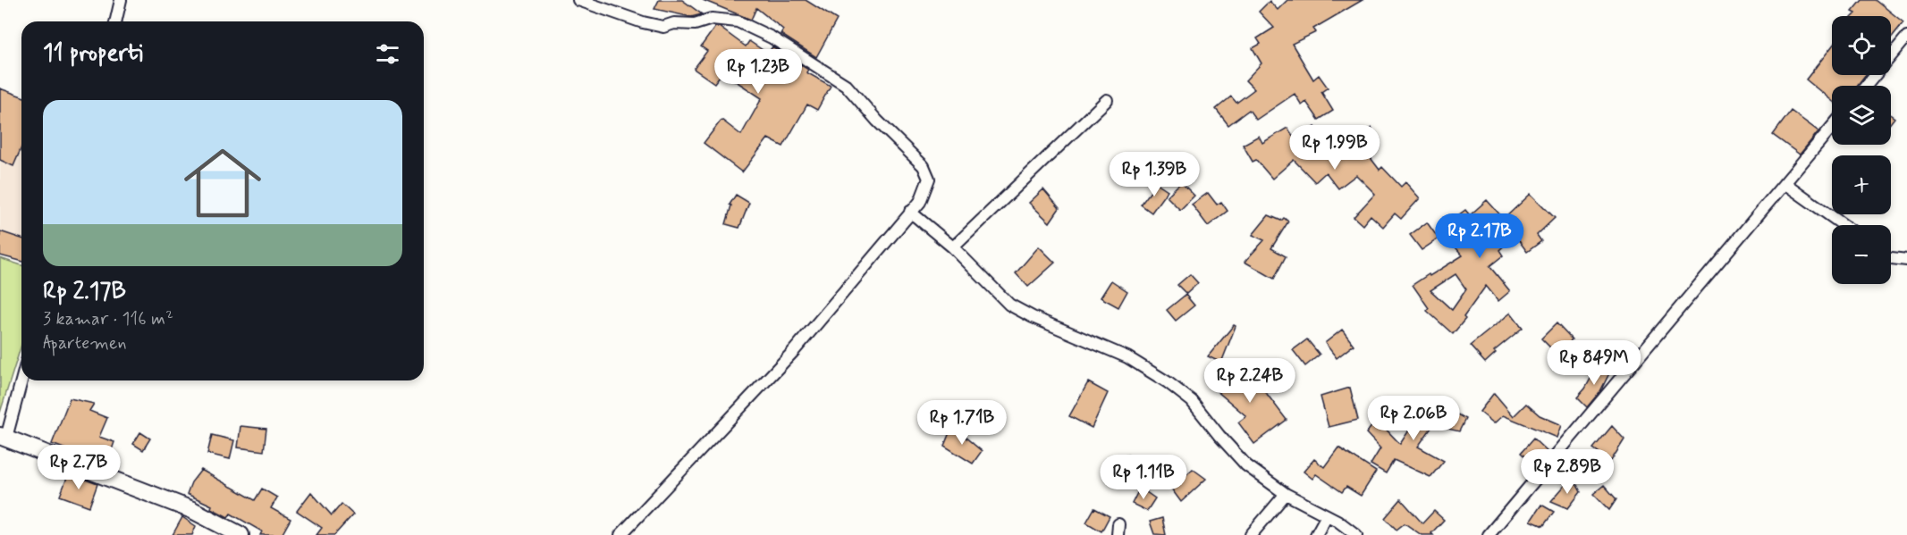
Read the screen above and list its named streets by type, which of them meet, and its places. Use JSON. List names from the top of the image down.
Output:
{
  "page": {
    "map_buttons": ["+", "−"],
    "heading": "11 properti",
    "price": [
      "Rp 1.23B",
      "Rp 1.99B",
      "Rp 1.39B",
      "Rp 2.17B",
      "Rp 849M",
      "Rp 2.24B",
      "Rp 2.06B",
      "Rp 1.71B",
      "Rp 2.7B",
      "Rp 2.89B",
      "Rp 1.11B"
    ],
    "list": [
      {
        "name": "Rp 2.17B",
        "note": "3 kamar · 116 m² · Apartemen"
      }
    ]
  }
}
